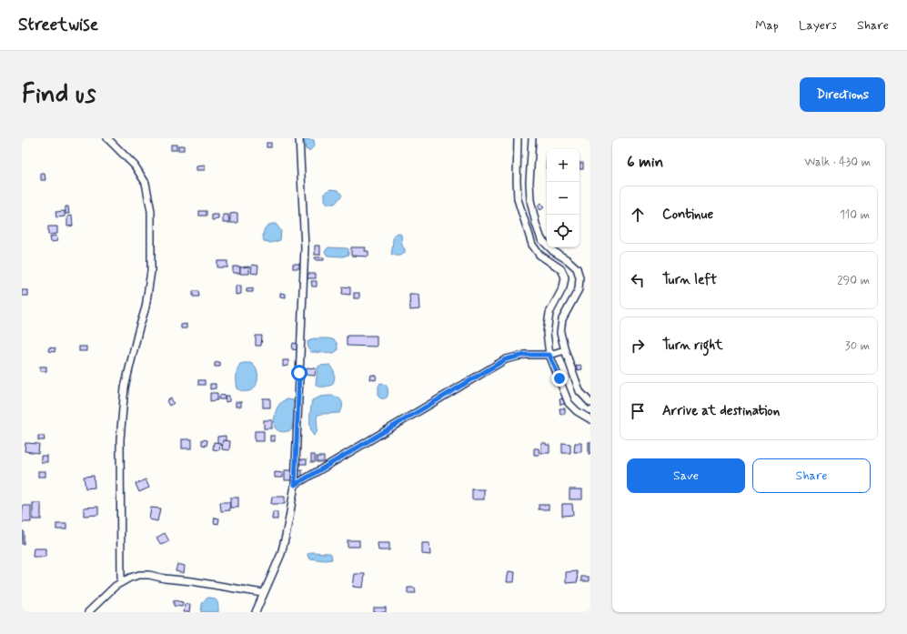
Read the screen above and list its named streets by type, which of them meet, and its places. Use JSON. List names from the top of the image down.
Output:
{
  "page": {
    "header": "Streetwise",
    "nav": ["Map", "Layers", "Share"],
    "buttons": [
      "Directions",
      ["Save", "Share"]
    ],
    "title": "Find us",
    "heading": ["6 min", "Walk · 430 m"],
    "map_buttons": ["+", "−"],
    "list": [
      ["Continue", "110 m"],
      ["Turn left", "290 m"],
      ["Turn right", "30 m"],
      "Arrive at destination"
    ]
  }
}
